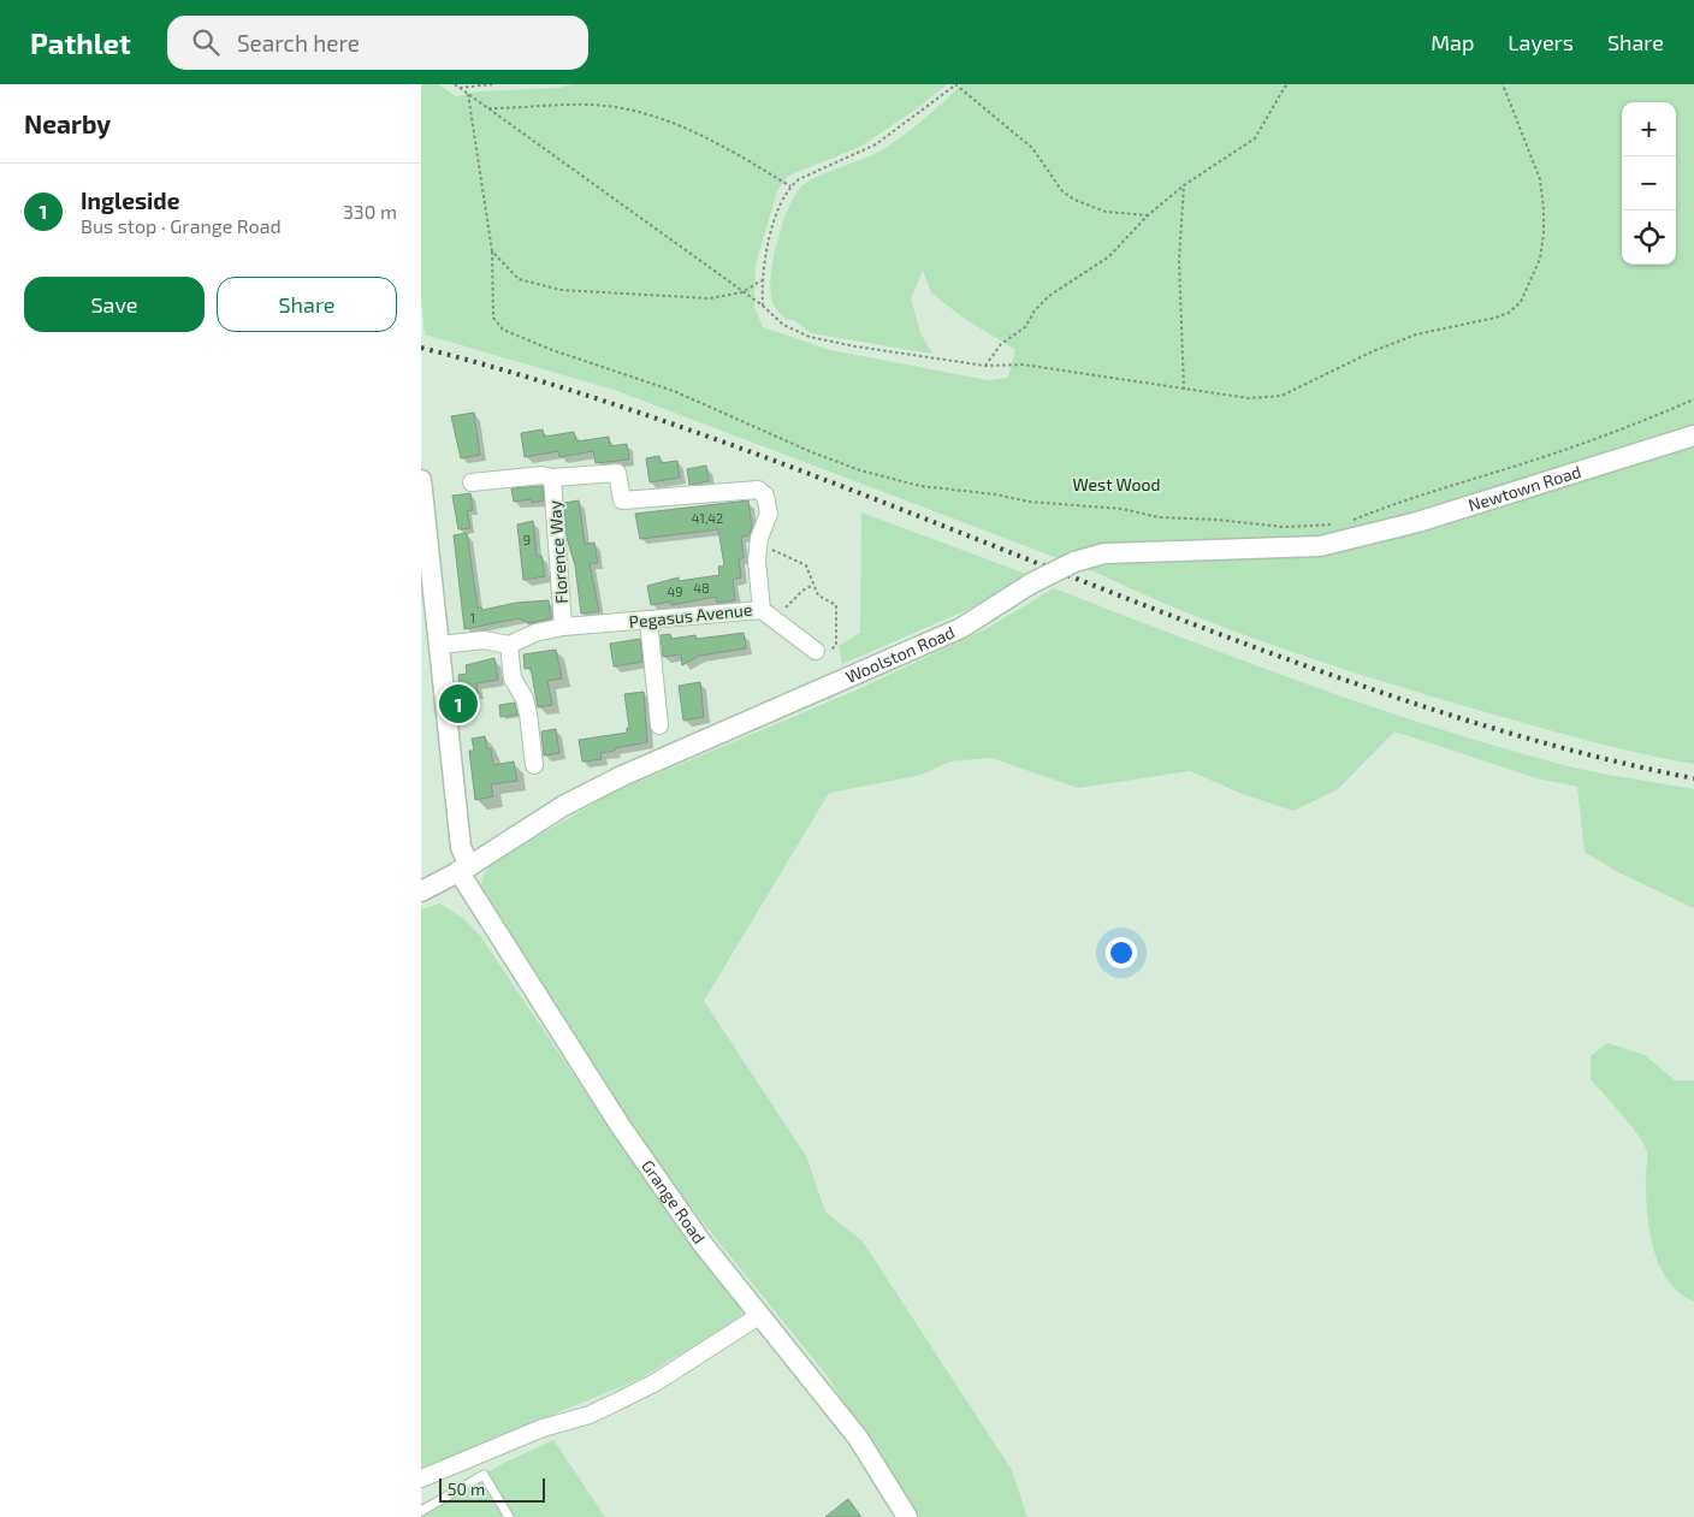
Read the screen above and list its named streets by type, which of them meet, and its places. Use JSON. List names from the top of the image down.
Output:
{
  "streets": {
    "street": [
      "Newtown Road",
      "Florence Way",
      "Pegasus Avenue",
      "Woolston Road",
      "Grange Road"
    ]
  },
  "crossings": [
    ["Newtown Road", "Woolston Road"],
    ["Florence Way", "Pegasus Avenue"],
    ["Woolston Road", "Grange Road"]
  ],
  "parks": ["West Wood"],
  "house_numbers": [
    "41,42",
    "9",
    "48",
    "49",
    "1"
  ],
  "scale_bar": "50 m",
  "page": {
    "header": "Pathlet",
    "search": "Search here",
    "nav": ["Map", "Layers", "Share"],
    "heading": "Nearby",
    "map_buttons": ["+", "−"],
    "list": [
      {
        "mark": "1",
        "name": "Ingleside",
        "note": "Bus stop · Grange Road",
        "value": "330 m"
      }
    ],
    "buttons": ["Save", "Share"],
    "pins": "1",
    "scale": "50 m"
  }
}
